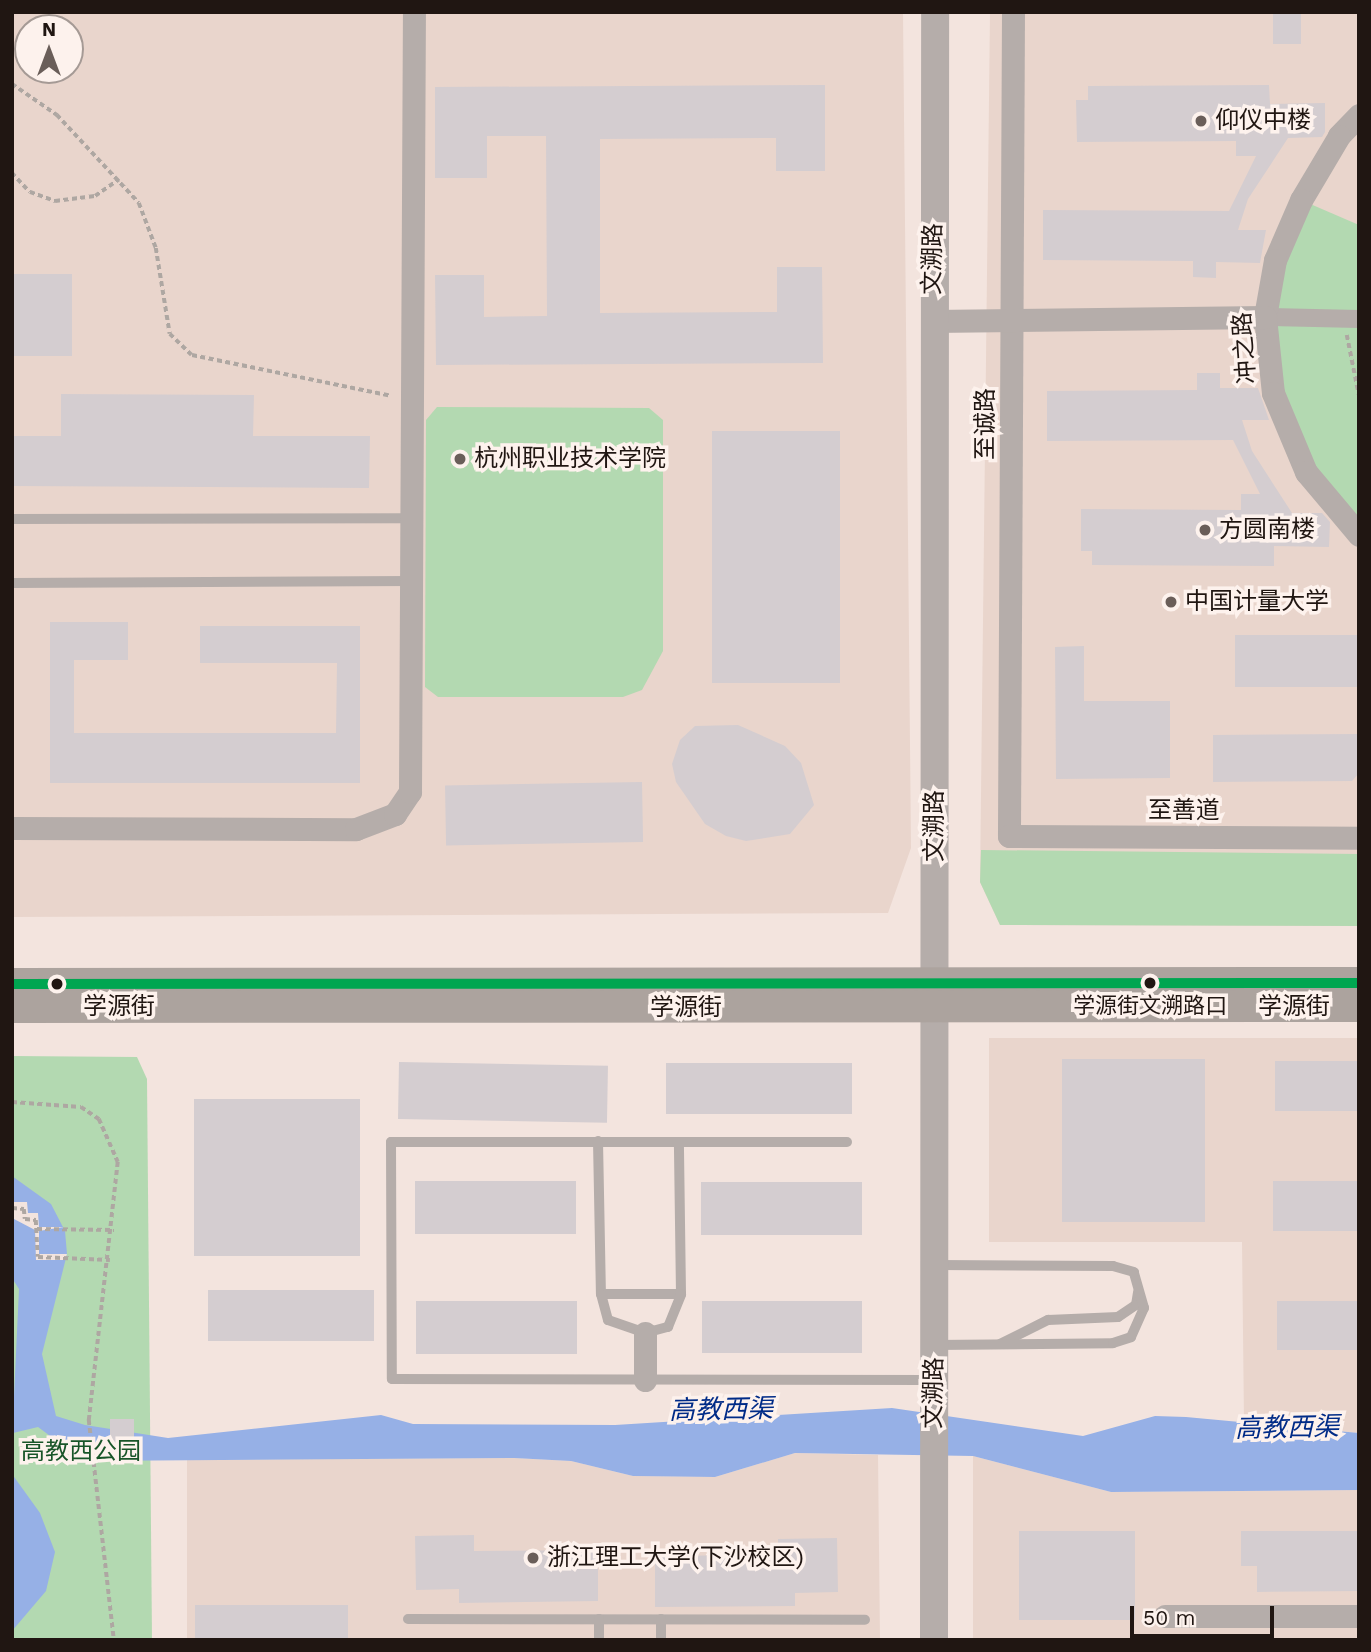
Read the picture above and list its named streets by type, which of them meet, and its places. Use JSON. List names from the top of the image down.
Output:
{
  "streets": {
    "main road": ["学源街"],
    "street": [
      "文溯路",
      "冲之路",
      "至诚路",
      "至善道"
    ]
  },
  "crossings": [
    ["文溯路", "学源街"],
    ["至诚路", "至善道"]
  ],
  "water": ["高教西渠"],
  "parks": ["高教西公园"],
  "places": [
    "仰仪中楼",
    "杭州职业技术学院",
    "方圆南楼",
    "中国计量大学",
    "学源街文溯路口",
    "浙江理工大学(下沙校区)"
  ],
  "scale_bar": "50 m",
  "north": "top"
}
